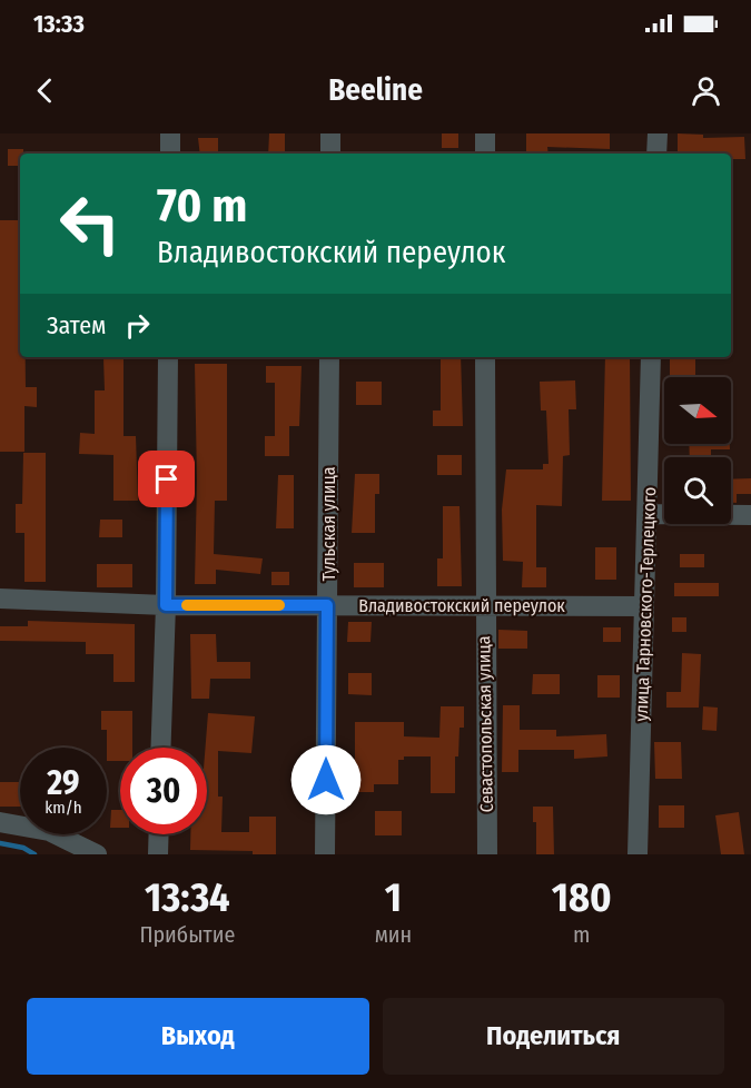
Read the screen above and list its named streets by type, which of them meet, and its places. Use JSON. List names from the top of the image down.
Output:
{
  "streets": {
    "street": [
      "Тульская улица",
      "улица Тарновского-Терлецкого",
      "Владивостокский переулок",
      "Севастопольская улица"
    ]
  },
  "crossings": [
    ["Тульская улица", "Владивостокский переулок"],
    ["улица Тарновского-Терлецкого", "Владивостокский переулок"],
    ["Владивостокский переулок", "Севастопольская улица"]
  ],
  "north": "right",
  "page": {
    "status": "13:33",
    "header": "Beeline",
    "turn": ["70 m", "Владивостокский переулок"],
    "then": "Затем",
    "speed": "29 km/h",
    "limit": "30",
    "eta": [
      "13:34",
      "Прибытие",
      "1",
      "мин",
      "180",
      "m"
    ],
    "buttons": ["Выход", "Поделиться"]
  }
}
